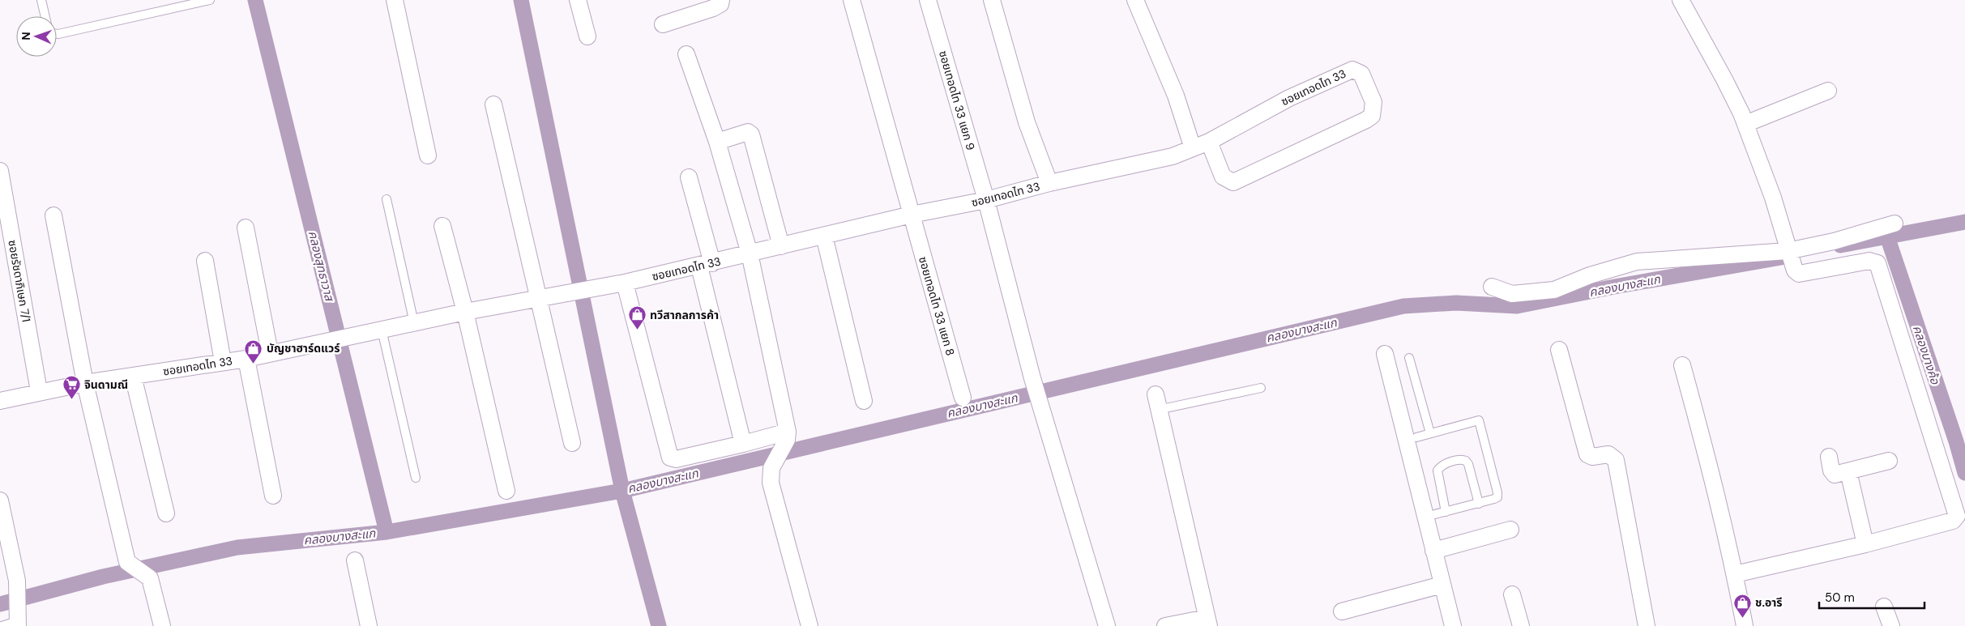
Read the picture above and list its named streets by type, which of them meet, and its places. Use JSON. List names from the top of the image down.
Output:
{
  "streets": {
    "street": [
      "ซอยเทอดไท 33",
      "ซอยเทอดไท 33 แยก 9",
      "ซอยรัชดาภิเษก 7/1",
      "ซอยเทอดไท 33 แยก 8"
    ]
  },
  "crossings": [
    ["ซอยเทอดไท 33", "ซอยเทอดไท 33 แยก 9"],
    ["ซอยเทอดไท 33", "ซอยรัชดาภิเษก 7/1"],
    ["ซอยเทอดไท 33", "ซอยเทอดไท 33 แยก 8"]
  ],
  "water": ["คลองสุทธาวาส", "คลองบางสะแก", "คลองบางค้อ"],
  "places": {
    "shop": ["ทวีสากลการค้า", "บัญชาฮาร์ดแวร์", "ช.อารี"],
    "supermarket": ["จินดามณี"]
  },
  "scale_bar": "50 m",
  "north": "left"
}
